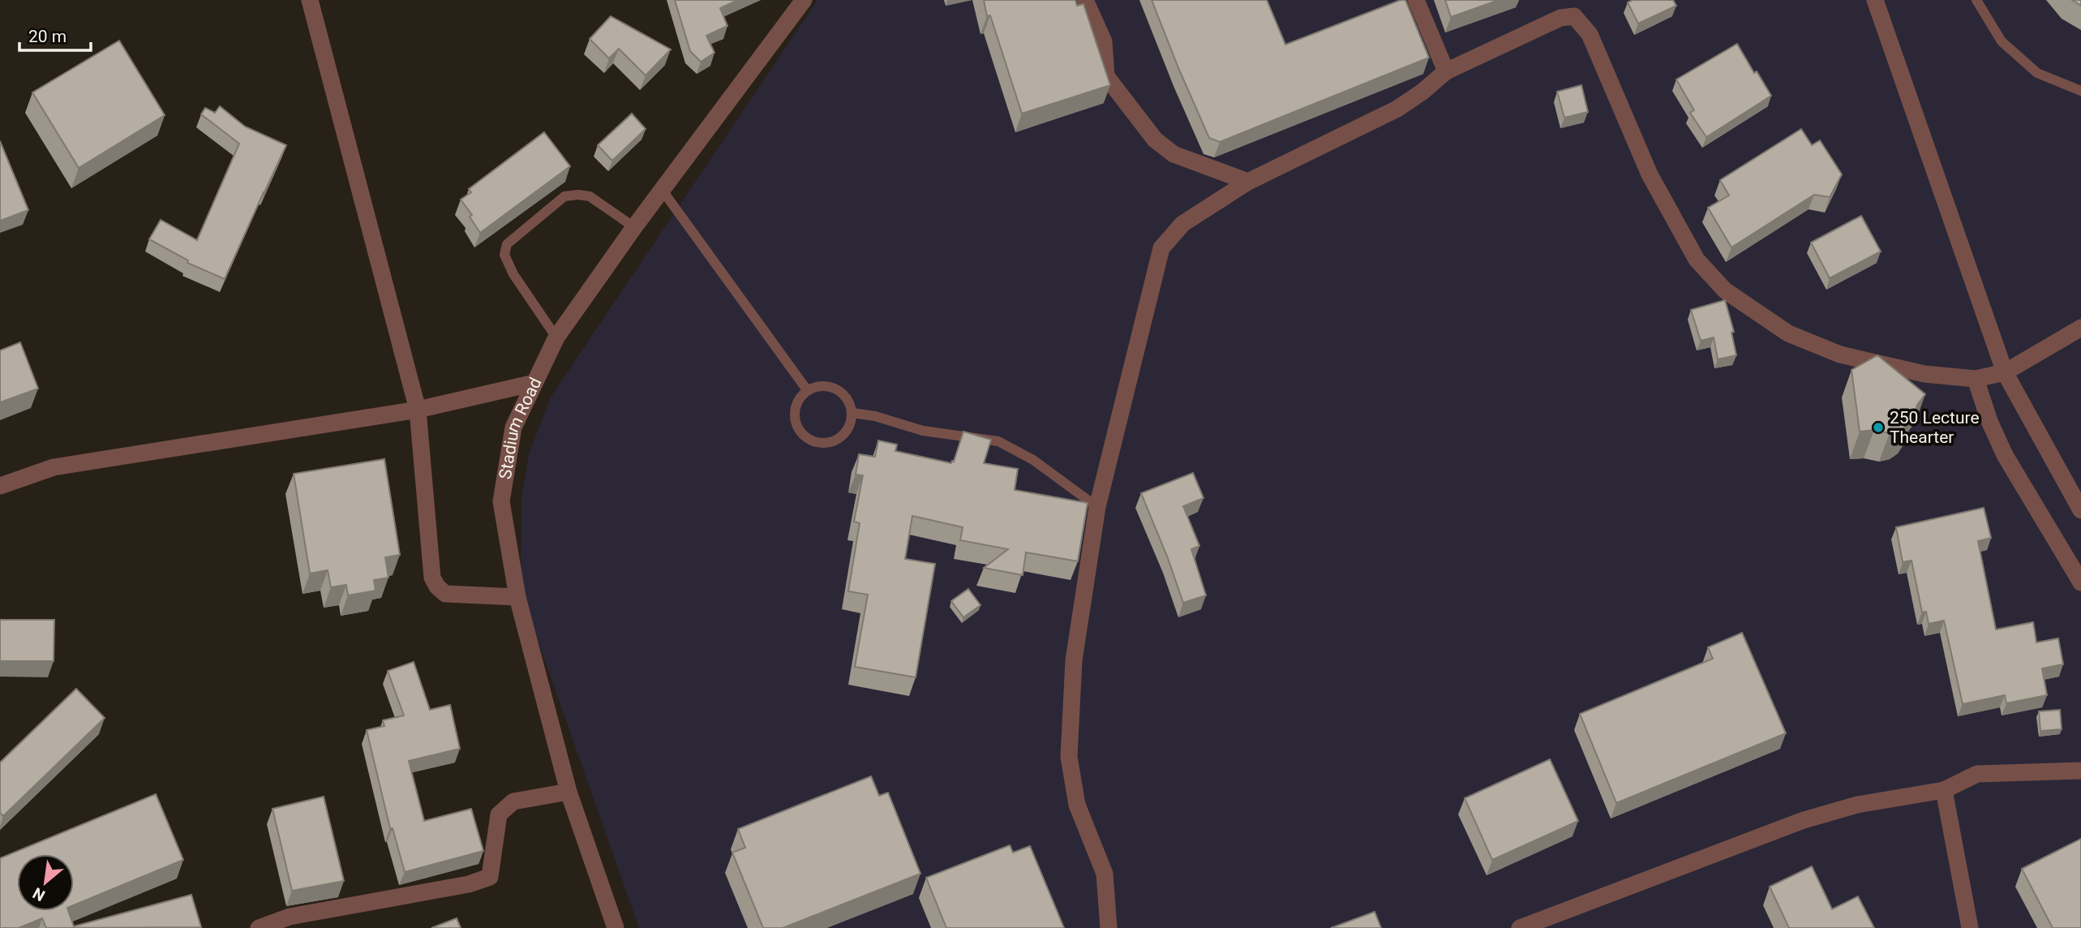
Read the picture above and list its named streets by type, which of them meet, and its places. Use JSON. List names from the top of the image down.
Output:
{
  "streets": {
    "street": ["Stadium Road"]
  },
  "places": ["250 Lecture Thearter"],
  "scale_bar": "20 m",
  "north": "bottom left"
}
